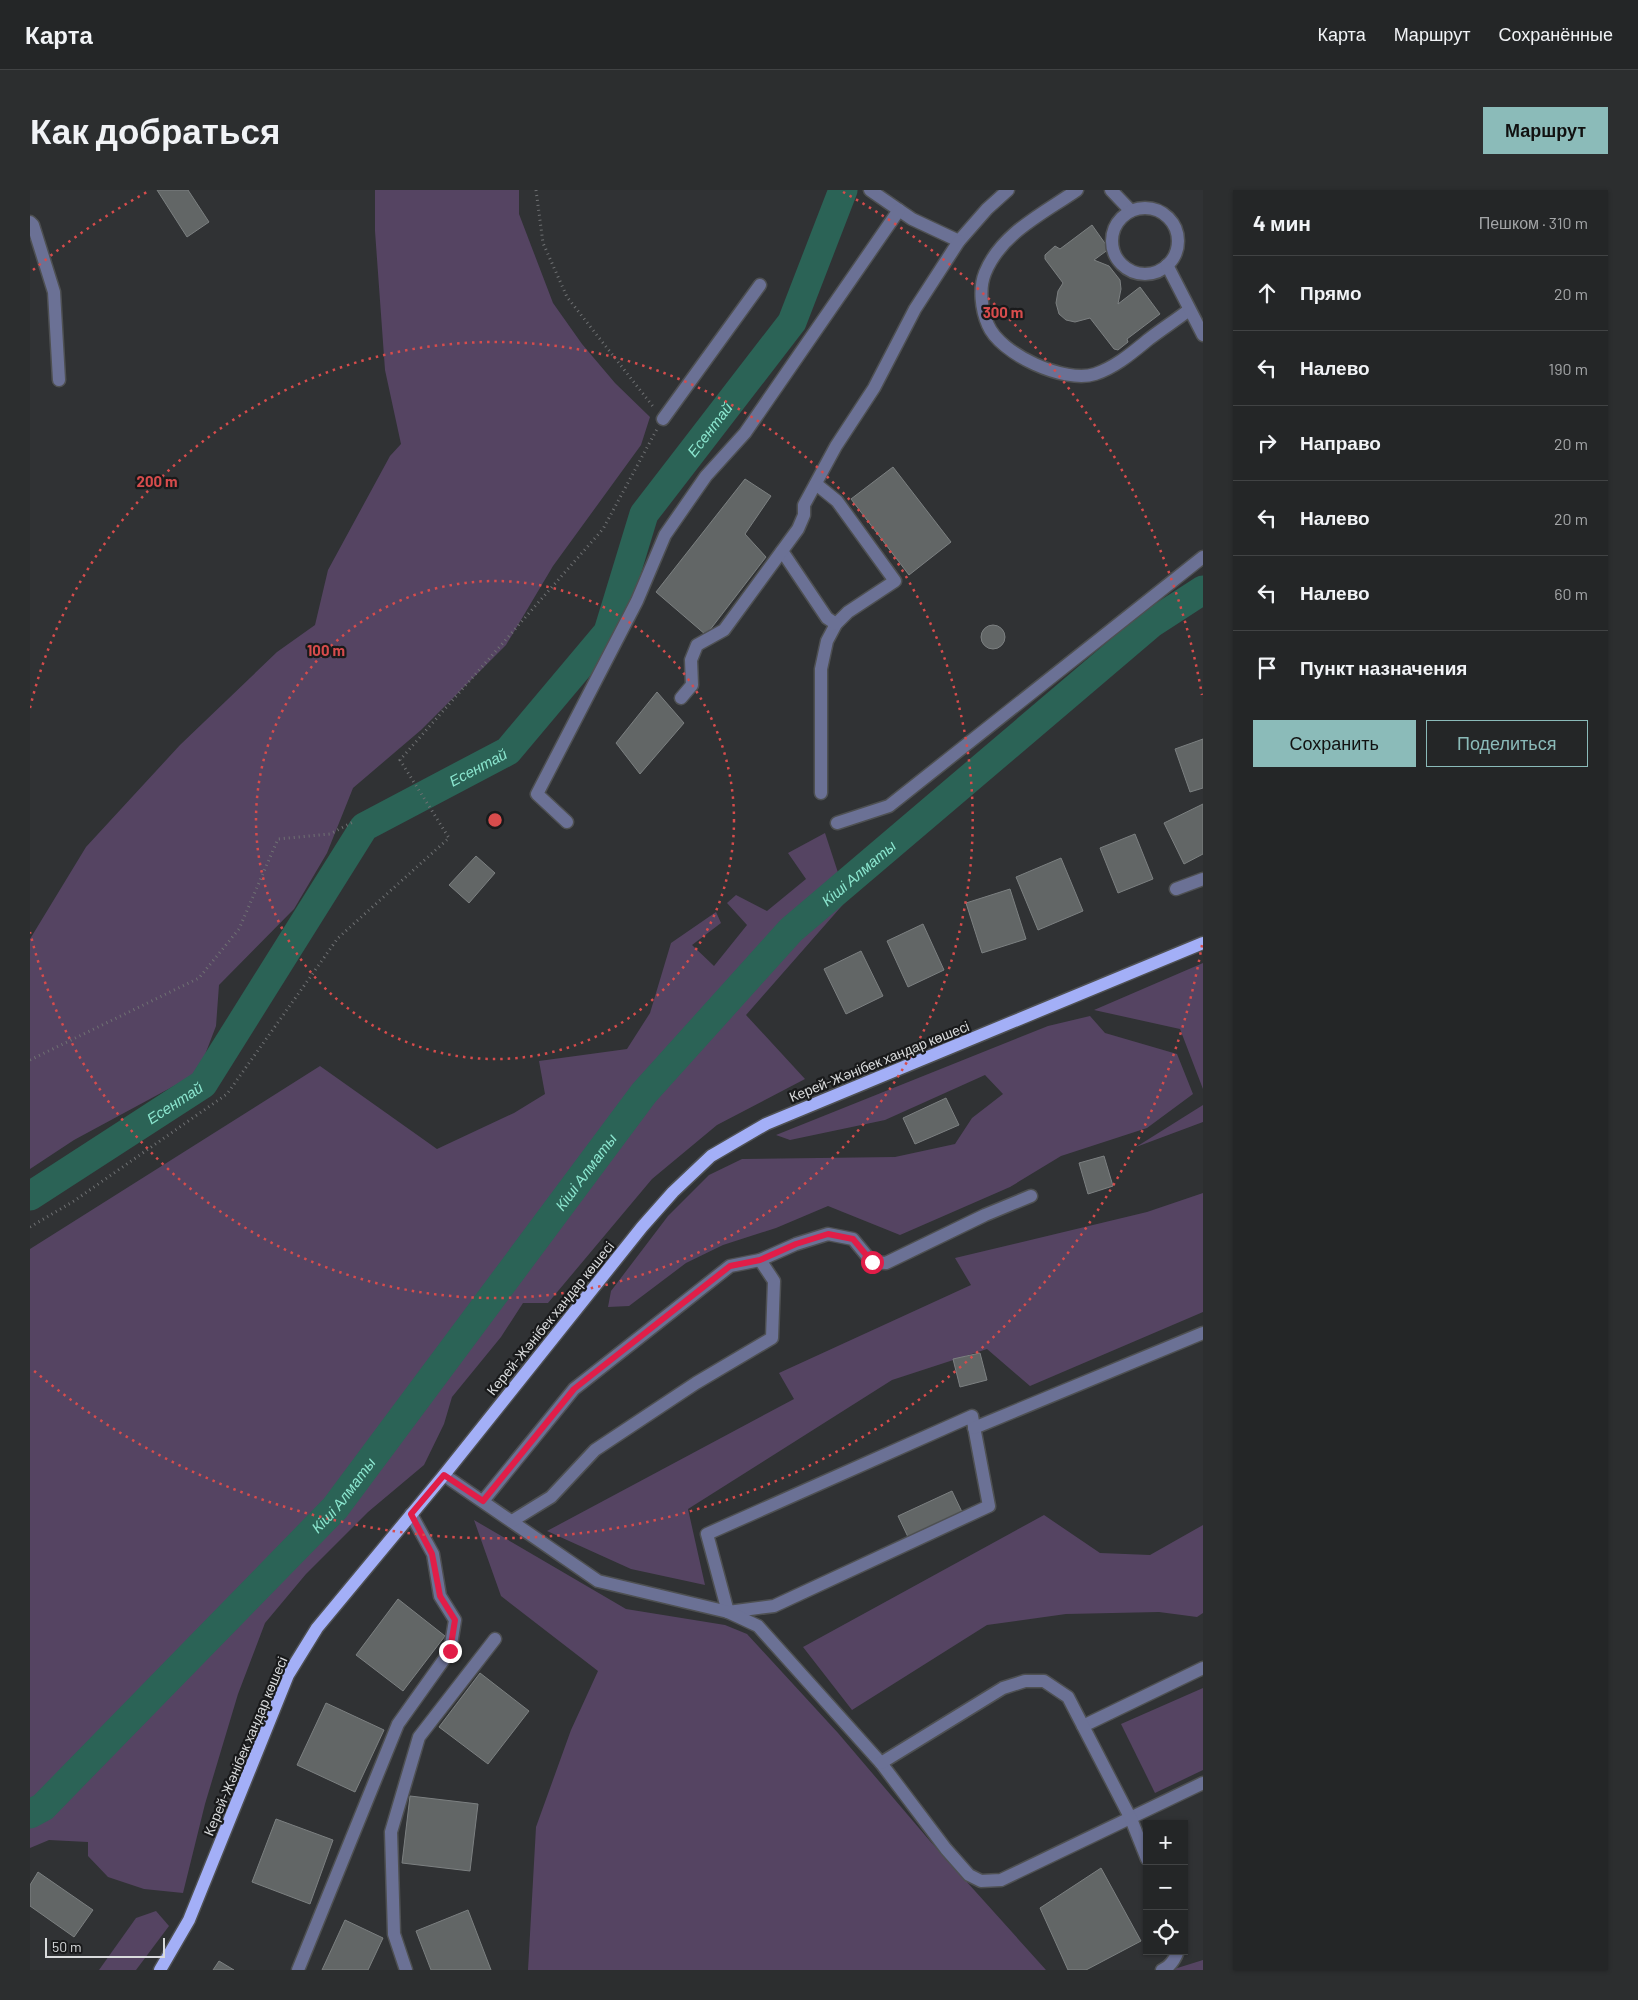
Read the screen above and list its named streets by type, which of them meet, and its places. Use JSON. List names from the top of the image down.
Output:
{
  "streets": {
    "main road": ["Керей-Жәнібек хандар көшесі"]
  },
  "water": ["Есентай", "Кіші Алматы"],
  "scale_bar": "50 m",
  "page": {
    "header": "Карта",
    "nav": ["Карта", "Маршрут", "Сохранённые"],
    "buttons": [
      "Маршрут",
      ["Сохранить", "Поделиться"]
    ],
    "title": "Как добраться",
    "heading": ["4 мин", "Пешком · 310 m"],
    "list": [
      ["Прямо", "20 m"],
      ["Налево", "190 m"],
      ["Направо", "20 m"],
      ["Налево", "20 m"],
      ["Налево", "60 m"],
      "Пункт назначения"
    ],
    "map_buttons": ["+", "−"],
    "scale": "50 m"
  },
  "rings": ["300 m", "200 m", "100 m"]
}
